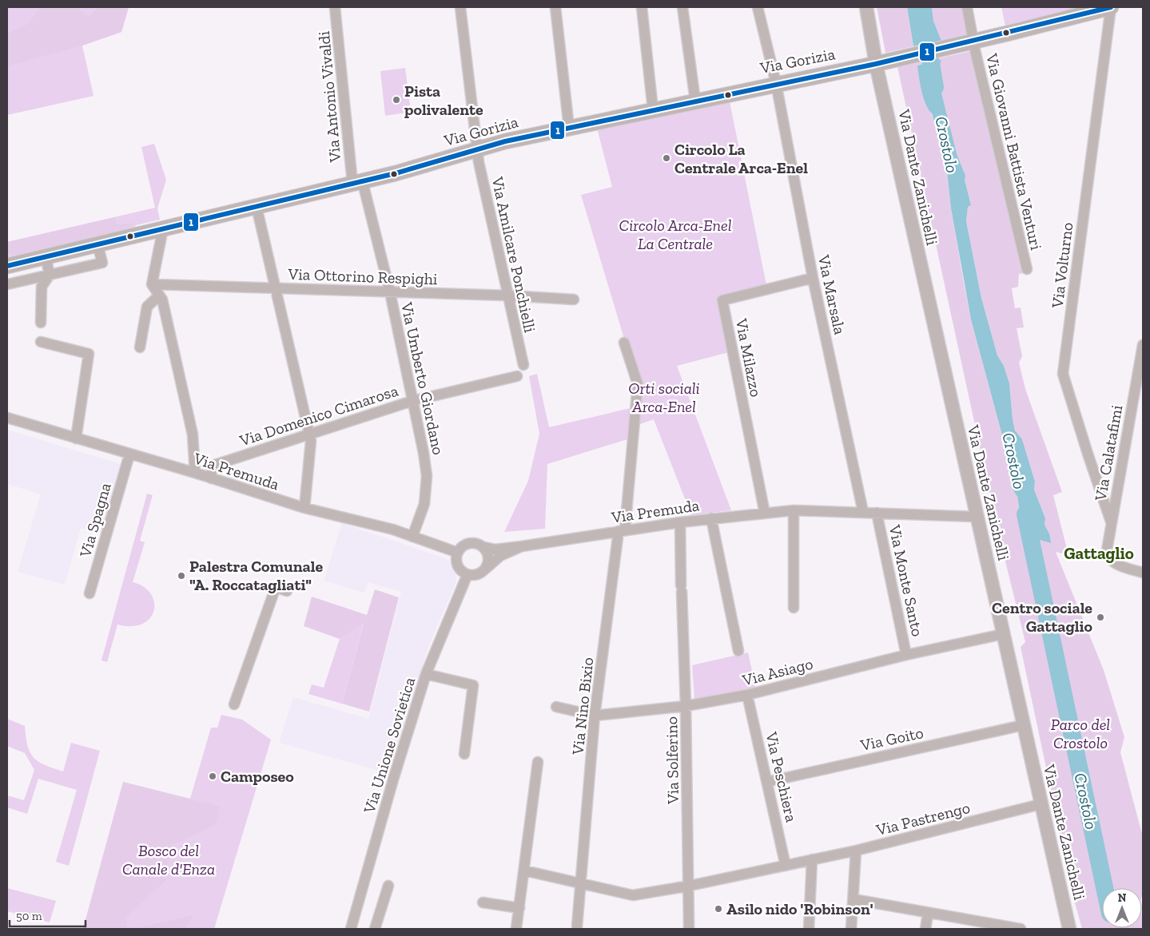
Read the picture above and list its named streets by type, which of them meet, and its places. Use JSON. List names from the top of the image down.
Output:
{
  "streets": {
    "main road": ["Via Gorizia"],
    "street": [
      "Via Antonio Vivaldi",
      "Via Giovanni Battista Venturi",
      "Via Dante Zanichelli",
      "Via Amilcare Ponchielli",
      "Via Volturno",
      "Via Ottorino Respighi",
      "Via Marsala",
      "Via Milazzo",
      "Via Umberto Giordano",
      "Via Domenico Cimarosa",
      "Via Calatafimi",
      "Via Premuda",
      "Via Spagna",
      "Via Monte Santo",
      "Via Asiago",
      "Via Nino Bixio",
      "Via Goito",
      "Via Unione Sovietica",
      "Via Solferino",
      "Via Peschiera",
      "Via Pastrengo"
    ]
  },
  "crossings": [
    ["Via Gorizia", "Via Antonio Vivaldi"],
    ["Via Gorizia", "Via Giovanni Battista Venturi"],
    ["Via Gorizia", "Via Dante Zanichelli"],
    ["Via Gorizia", "Via Amilcare Ponchielli"],
    ["Via Gorizia", "Via Volturno"],
    ["Via Gorizia", "Via Marsala"],
    ["Via Gorizia", "Via Umberto Giordano"],
    ["Via Antonio Vivaldi", "Via Umberto Giordano"],
    ["Via Dante Zanichelli", "Via Premuda"],
    ["Via Dante Zanichelli", "Via Asiago"],
    ["Via Dante Zanichelli", "Via Goito"],
    ["Via Dante Zanichelli", "Via Pastrengo"],
    ["Via Amilcare Ponchielli", "Via Ottorino Respighi"],
    ["Via Volturno", "Via Calatafimi"],
    ["Via Ottorino Respighi", "Via Umberto Giordano"],
    ["Via Marsala", "Via Milazzo"],
    ["Via Marsala", "Via Premuda"],
    ["Via Milazzo", "Via Premuda"],
    ["Via Umberto Giordano", "Via Domenico Cimarosa"],
    ["Via Umberto Giordano", "Via Premuda"],
    ["Via Domenico Cimarosa", "Via Premuda"],
    ["Via Premuda", "Via Spagna"],
    ["Via Premuda", "Via Monte Santo"],
    ["Via Premuda", "Via Nino Bixio"],
    ["Via Premuda", "Via Unione Sovietica"],
    ["Via Premuda", "Via Solferino"],
    ["Via Monte Santo", "Via Asiago"],
    ["Via Asiago", "Via Nino Bixio"],
    ["Via Asiago", "Via Solferino"],
    ["Via Asiago", "Via Peschiera"],
    ["Via Nino Bixio", "Via Pastrengo"],
    ["Via Goito", "Via Peschiera"],
    ["Via Solferino", "Via Pastrengo"],
    ["Via Peschiera", "Via Pastrengo"]
  ],
  "districts": ["Gattaglio"],
  "water": ["Crostolo"],
  "parks": [
    "Circolo Arca-Enel La Centrale",
    "Orti sociali Arca-Enel",
    "Parco del Crostolo",
    "Bosco del Canale d'Enza"
  ],
  "places": [
    "Pista polivalente",
    "Circolo La Centrale Arca-Enel",
    "Palestra Comunale \"A. Roccatagliati\"",
    "Centro sociale Gattaglio",
    "Camposeo",
    "Asilo nido 'Robinson'"
  ],
  "lines": ["transit line 1"],
  "scale_bar": "50 m",
  "north": "top"
}
